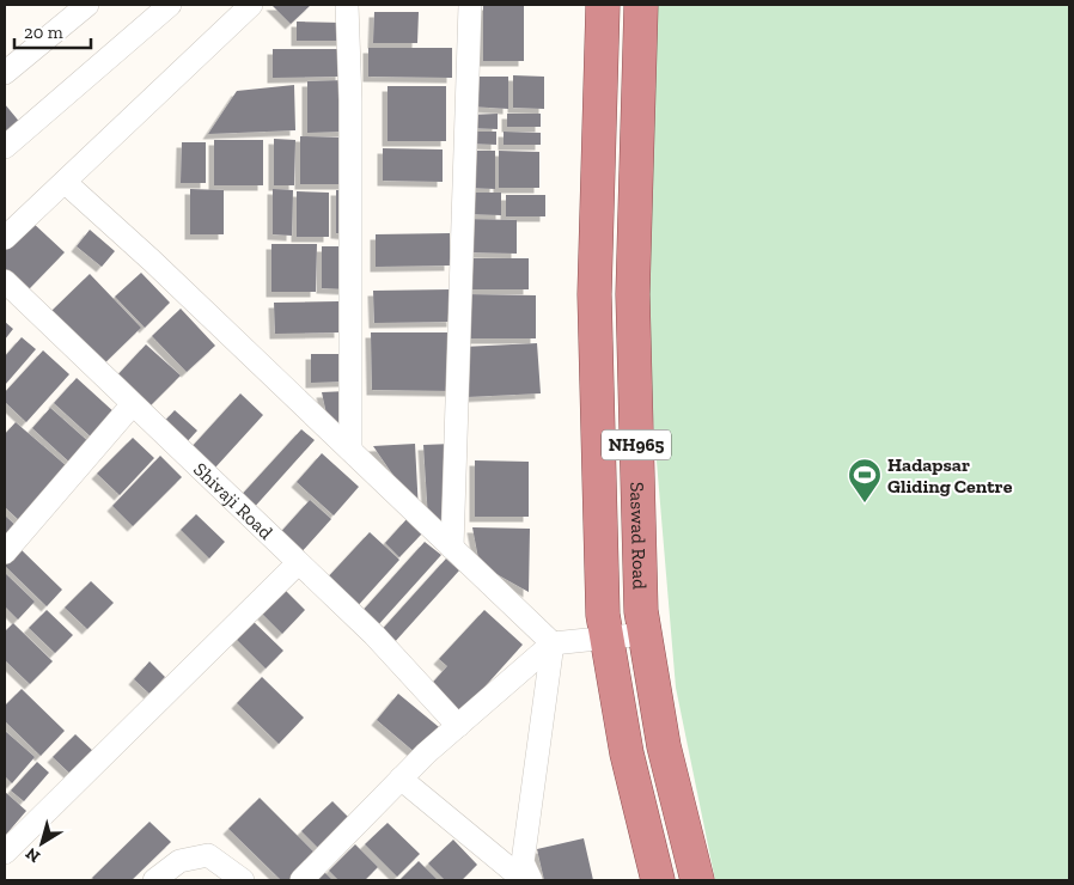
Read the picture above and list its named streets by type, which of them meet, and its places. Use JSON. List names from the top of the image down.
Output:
{
  "streets": {
    "highway": ["NH965", "Saswad Road"],
    "street": ["Shivaji Road"]
  },
  "places": {
    "sports": ["Hadapsar Gliding Centre"]
  },
  "scale_bar": "20 m",
  "north": "bottom left"
}
